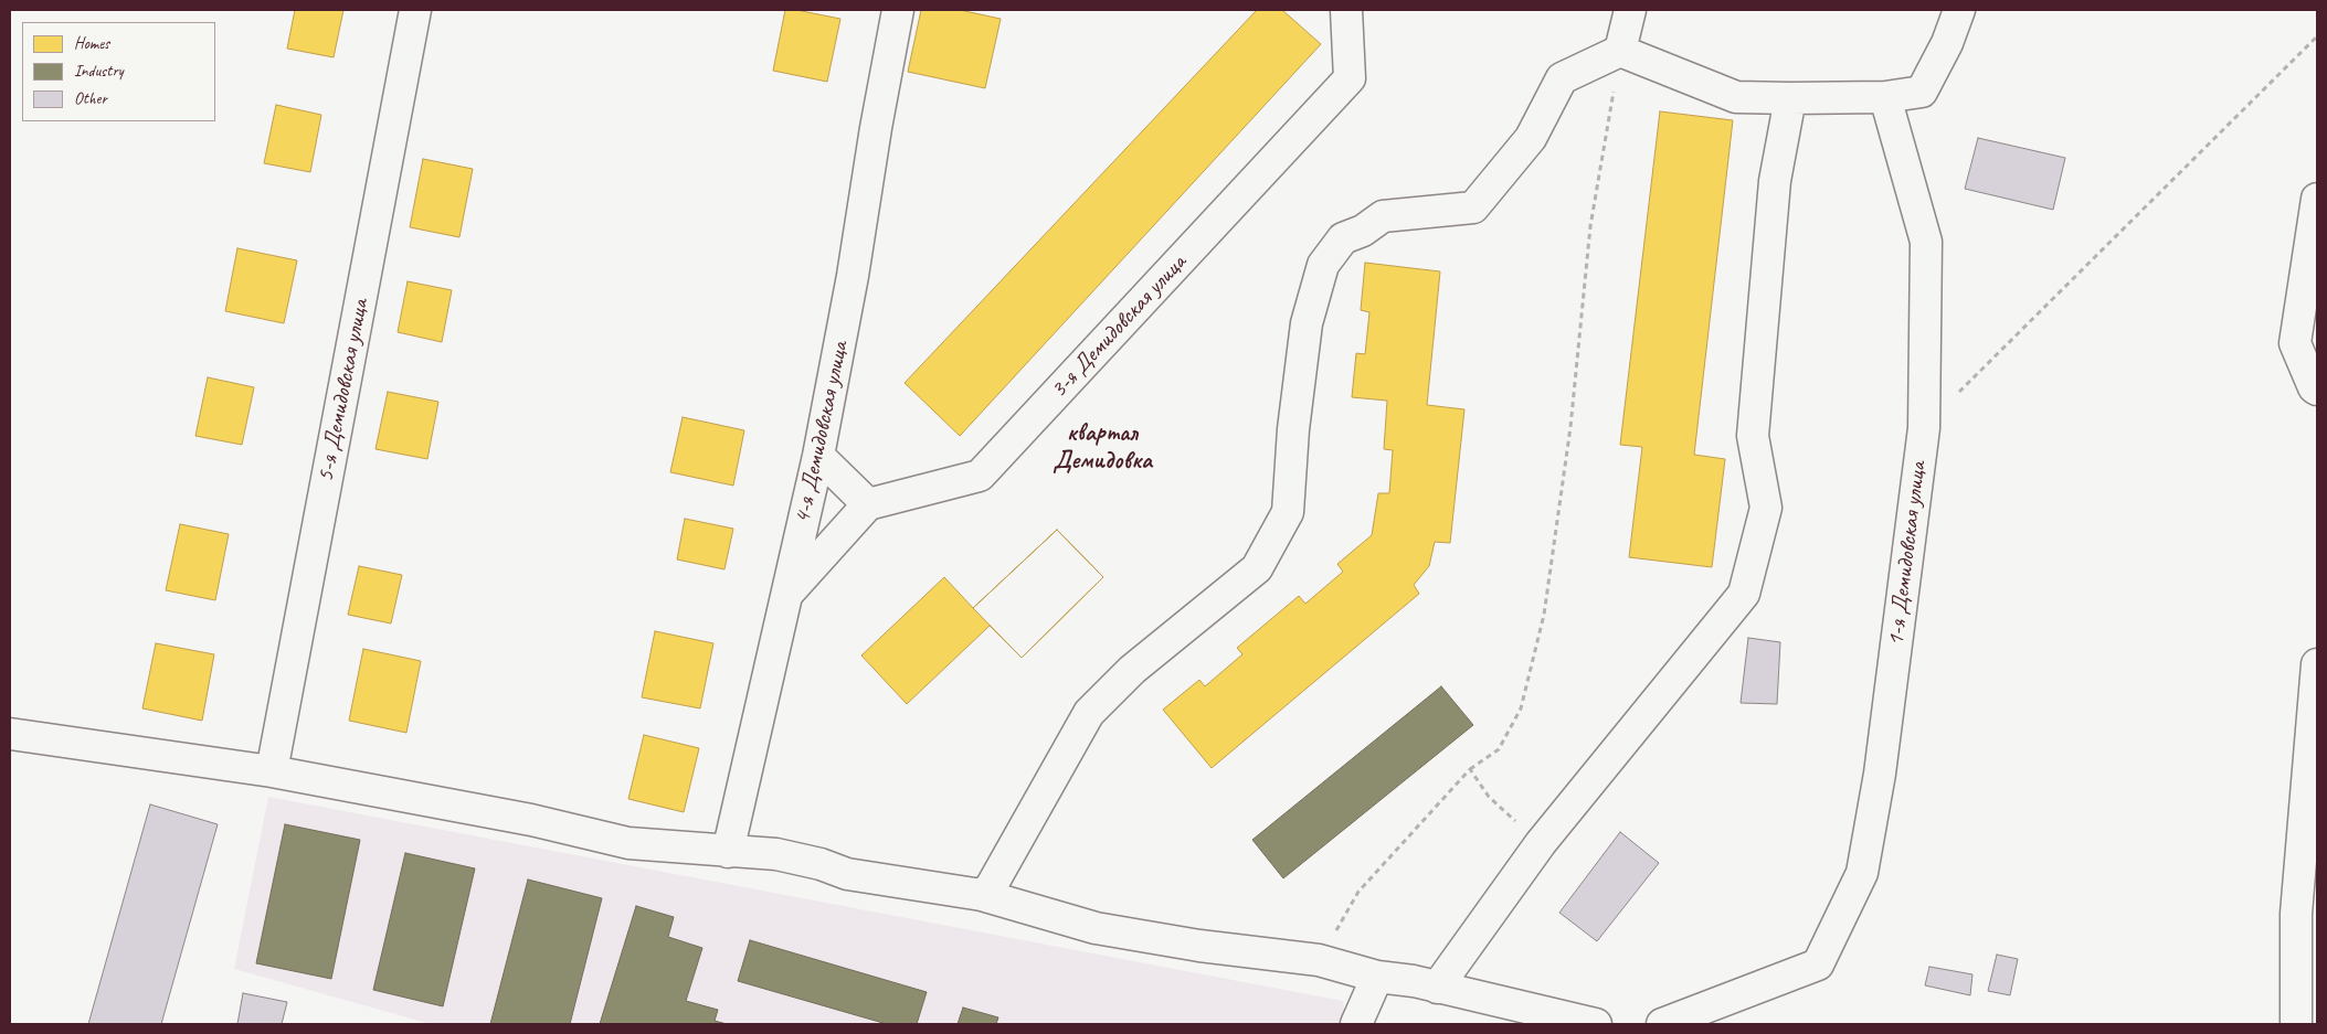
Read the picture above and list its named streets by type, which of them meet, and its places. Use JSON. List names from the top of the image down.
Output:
{
  "streets": {
    "street": [
      "3-я Демидовская улица",
      "5-я Демидовская улица",
      "4-я Демидовская улица",
      "1-я Демидовская улица"
    ]
  },
  "districts": ["квартал Демидовка"],
  "legend": ["Homes", "Industry", "Other"]
}
